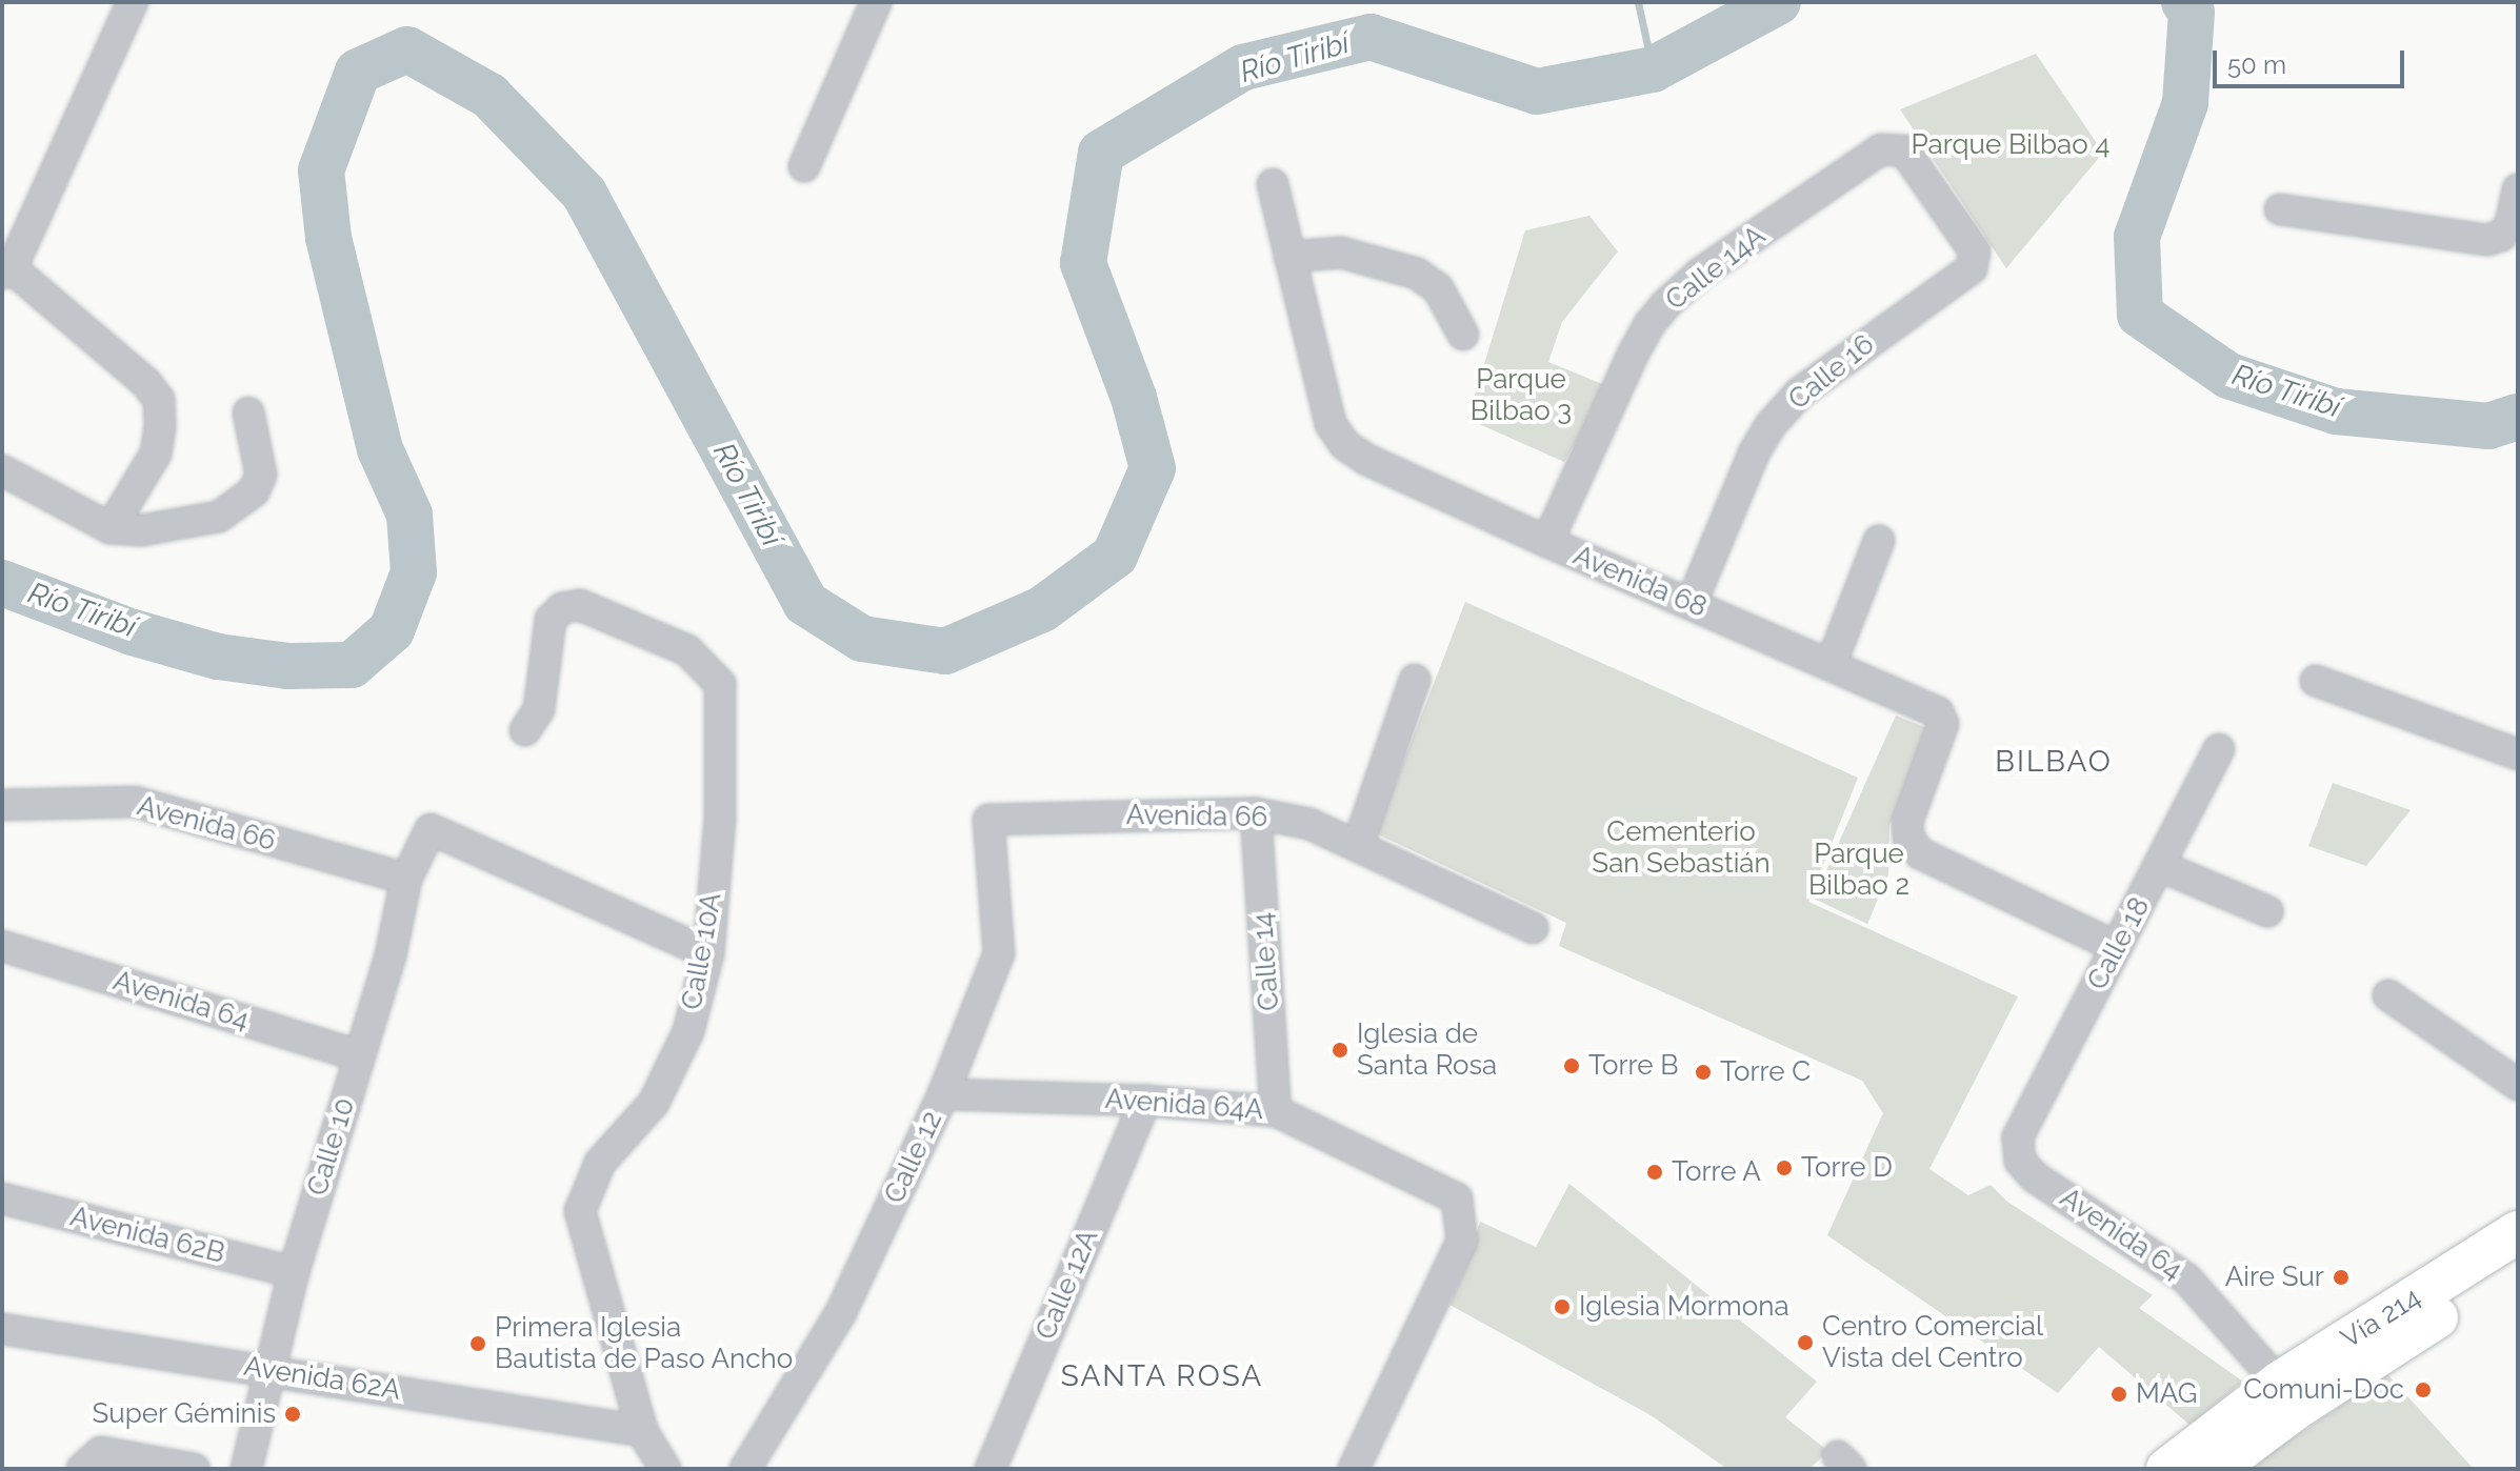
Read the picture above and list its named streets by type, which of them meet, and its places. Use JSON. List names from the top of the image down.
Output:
{
  "streets": {
    "main road": ["Vía 214"],
    "street": [
      "Calle 14A",
      "Calle 16",
      "Avenida 68",
      "Avenida 66",
      "Calle 18",
      "Calle 10A",
      "Calle 14",
      "Avenida 64",
      "Avenida 64A",
      "Calle 10",
      "Calle 12",
      "Avenida 62B",
      "Calle 12A",
      "Avenida 62A"
    ]
  },
  "crossings": [
    ["Calle 14A", "Calle 16"],
    ["Calle 14A", "Avenida 68"],
    ["Calle 16", "Avenida 68"],
    ["Avenida 68", "Calle 18"],
    ["Avenida 66", "Calle 14"],
    ["Avenida 66", "Calle 10"],
    ["Avenida 66", "Calle 12"],
    ["Calle 18", "Avenida 64"],
    ["Calle 10A", "Calle 10"],
    ["Calle 10A", "Avenida 62A"],
    ["Calle 14", "Avenida 64A"],
    ["Avenida 64", "Calle 10"],
    ["Avenida 64", "Vía 214"],
    ["Avenida 64A", "Calle 12"],
    ["Avenida 64A", "Calle 12A"],
    ["Calle 10", "Avenida 62B"],
    ["Calle 10", "Avenida 62A"]
  ],
  "districts": ["BILBAO", "SANTA ROSA"],
  "water": ["Río Tiribí"],
  "parks": [
    "Parque Bilbao 4",
    "Parque Bilbao 3",
    "Cementerio San Sebastián",
    "Parque Bilbao 2"
  ],
  "places": [
    "Iglesia de Santa Rosa",
    "Torre B",
    "Torre C",
    "Torre D",
    "Torre A",
    "Aire Sur",
    "Iglesia Mormona",
    "Centro Comercial Vista del Centro",
    "Primera Iglesia Bautista de Paso Ancho",
    "Comuni-Doc",
    "MAG",
    "Super Géminis"
  ],
  "scale_bar": "50 m"
}
